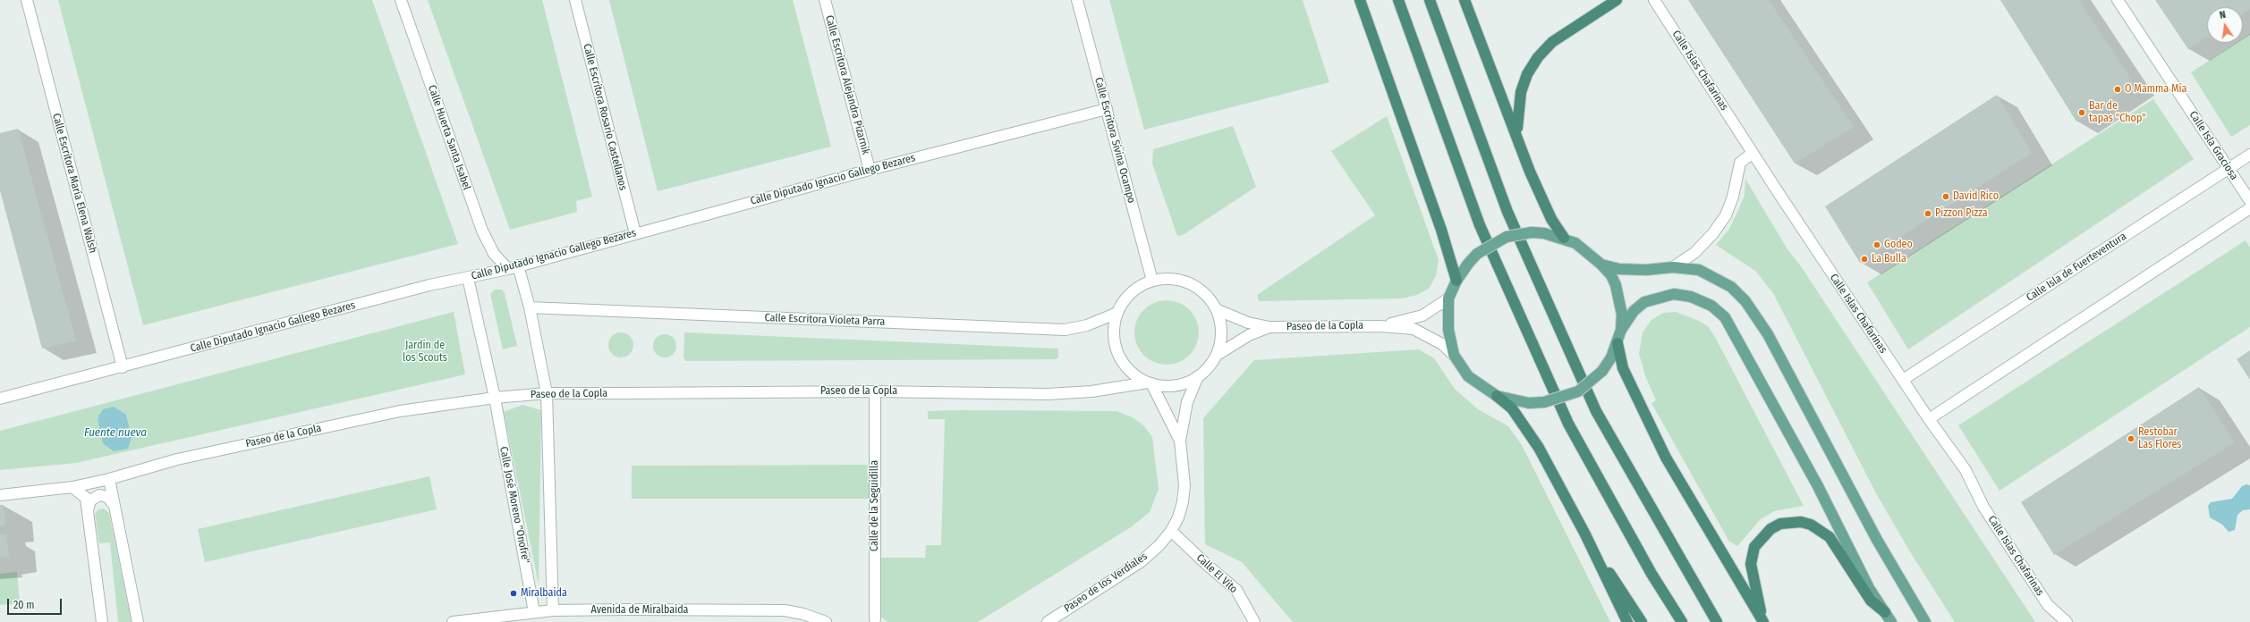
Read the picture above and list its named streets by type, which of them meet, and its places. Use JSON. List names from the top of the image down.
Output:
{
  "streets": {
    "street": [
      "Calle Islas Chafarinas",
      "Calle Escritora Alejandra Pizarnik",
      "Calle Escritora Rosario Castellanos",
      "Calle Huerta Santa Isabel",
      "Calle Escritora Sivina Ocampo",
      "Calle Isla Graciosa",
      "Calle Diputado Ignacio Gallego Bezares",
      "Calle Escritora María Elena Walsh",
      "Calle Isla de Fuerteventura",
      "Calle Escritora Violeta Parra",
      "Paseo de la Copla",
      "Calle José Moreno \"Onofre\"",
      "Calle de la Seguidilla",
      "Calle El Vito",
      "Paseo de los Verdiales",
      "Avenida de Miralbaida"
    ]
  },
  "crossings": [
    ["Calle Islas Chafarinas", "Calle Isla de Fuerteventura"],
    ["Calle Escritora Alejandra Pizarnik", "Calle Diputado Ignacio Gallego Bezares"],
    ["Calle Escritora Rosario Castellanos", "Calle Diputado Ignacio Gallego Bezares"],
    ["Calle Huerta Santa Isabel", "Calle Diputado Ignacio Gallego Bezares"],
    ["Calle Huerta Santa Isabel", "Calle Escritora Violeta Parra"],
    ["Calle Huerta Santa Isabel", "Paseo de la Copla"],
    ["Calle Escritora Sivina Ocampo", "Calle Diputado Ignacio Gallego Bezares"],
    ["Calle Escritora Sivina Ocampo", "Calle Escritora Violeta Parra"],
    ["Calle Escritora Sivina Ocampo", "Paseo de la Copla"],
    ["Calle Escritora Sivina Ocampo", "Paseo de los Verdiales"],
    ["Calle Isla Graciosa", "Calle Isla de Fuerteventura"],
    ["Calle Diputado Ignacio Gallego Bezares", "Calle Escritora María Elena Walsh"],
    ["Calle Escritora Violeta Parra", "Paseo de la Copla"],
    ["Calle Escritora Violeta Parra", "Paseo de los Verdiales"],
    ["Paseo de la Copla", "Calle José Moreno \"Onofre\""],
    ["Paseo de la Copla", "Calle de la Seguidilla"],
    ["Paseo de la Copla", "Paseo de los Verdiales"],
    ["Calle José Moreno \"Onofre\"", "Avenida de Miralbaida"],
    ["Calle El Vito", "Paseo de los Verdiales"]
  ],
  "water": ["Fuente nueva"],
  "parks": ["Jardín de los Scouts"],
  "places": [
    "O Mamma Mia",
    "Bar de tapas \"Chop\"",
    "David Rico",
    "Pizzon Pizza",
    "Godeo",
    "La Bulla",
    "Restobar Las Flores",
    "Miralbaida"
  ],
  "scale_bar": "20 m",
  "north": "top"
}
